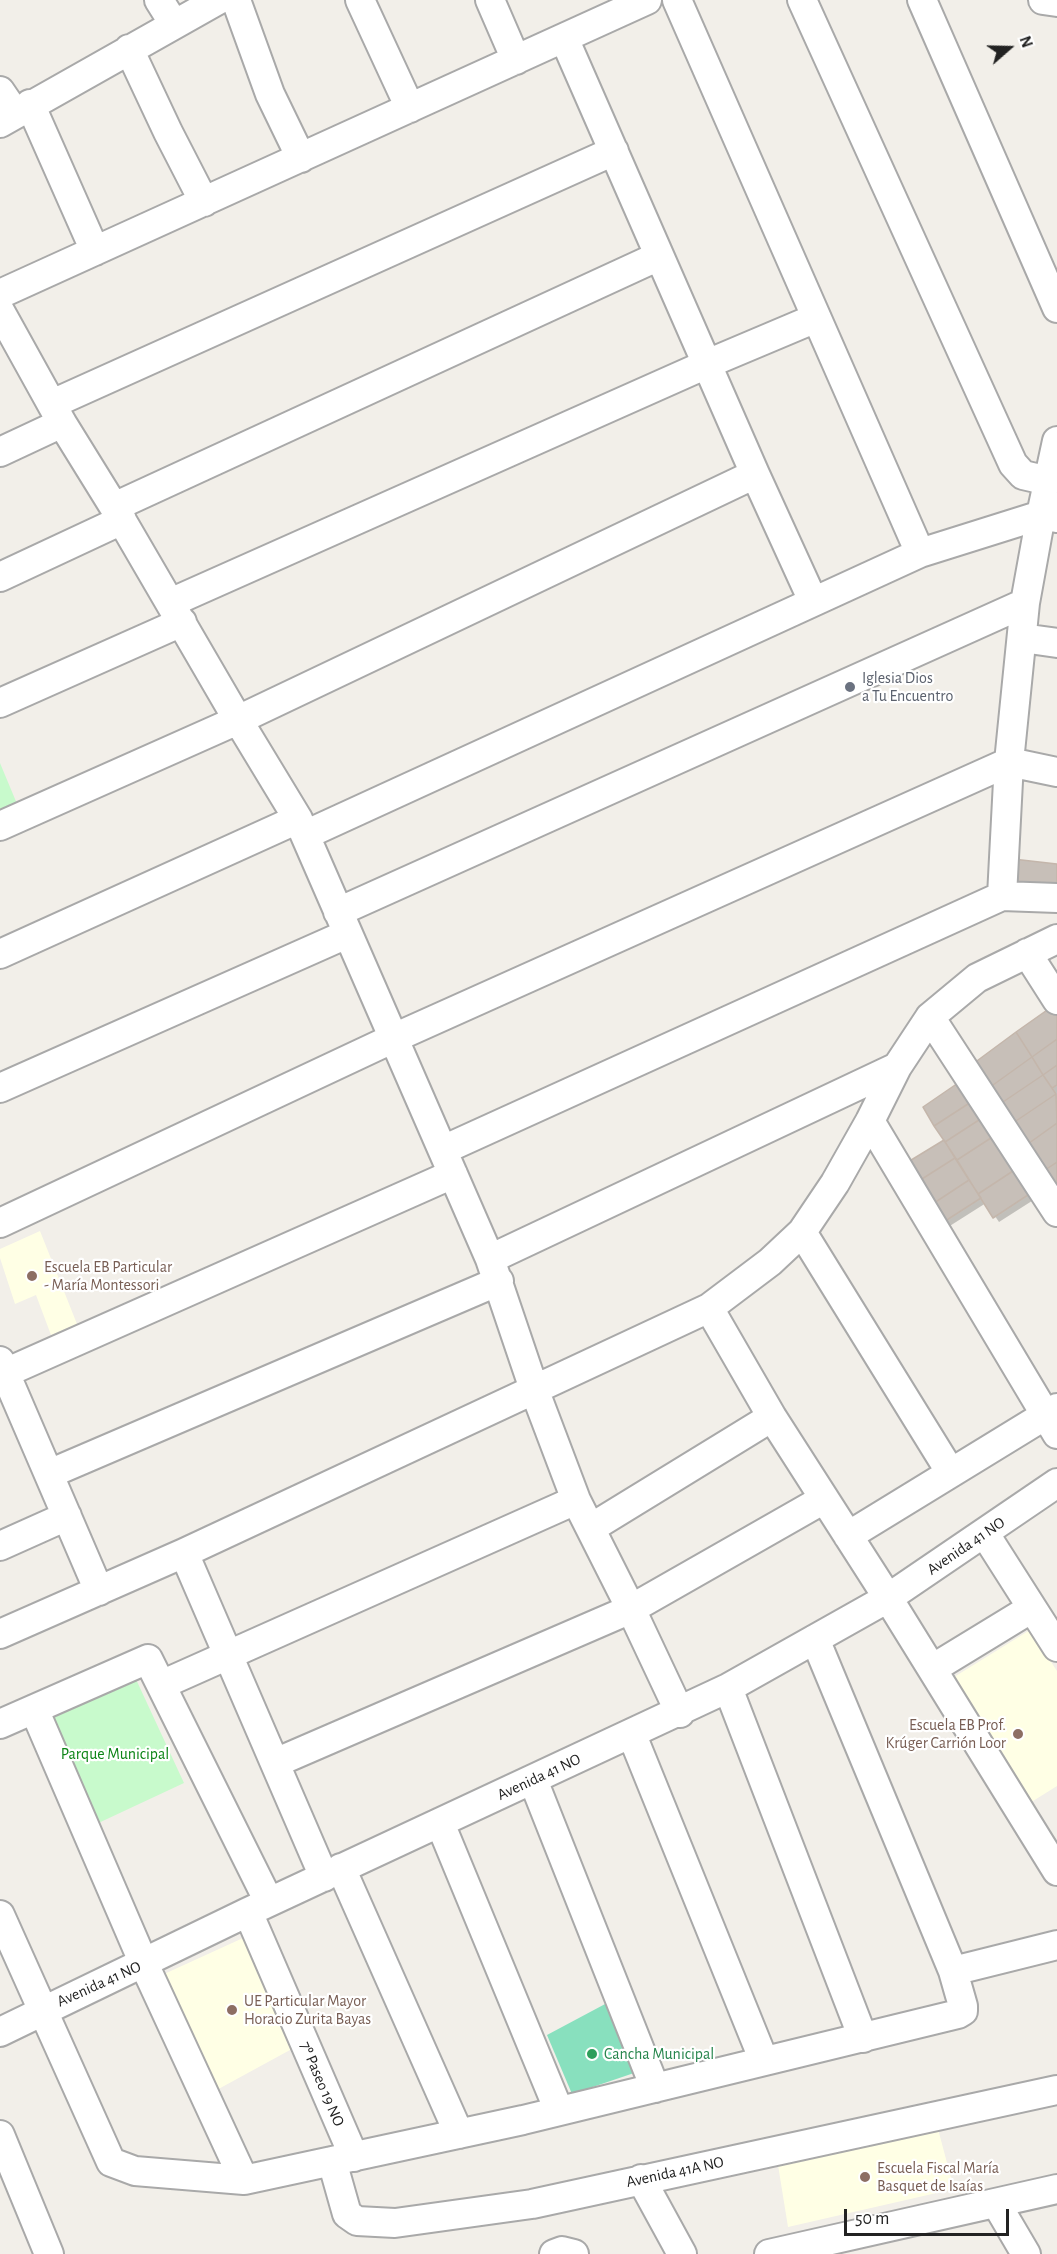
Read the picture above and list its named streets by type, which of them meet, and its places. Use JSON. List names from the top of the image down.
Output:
{
  "streets": {
    "street": ["Avenida 41 NO", "7º Paseo 19 NO", "Avenida 41A NO"]
  },
  "crossings": [
    ["Avenida 41 NO", "7º Paseo 19 NO"],
    ["7º Paseo 19 NO", "Avenida 41A NO"]
  ],
  "parks": ["Parque Municipal"],
  "places": [
    "Iglesia Dios a Tu Encuentro",
    "Escuela EB Particular - María Montessori",
    "Escuela EB Prof. Krúger Carrión Loor",
    "UE Particular Mayor Horacio Zurita Bayas",
    "Cancha Municipal",
    "Escuela Fiscal María Basquet de Isaías"
  ],
  "scale_bar": "50 m",
  "north": "right"
}
